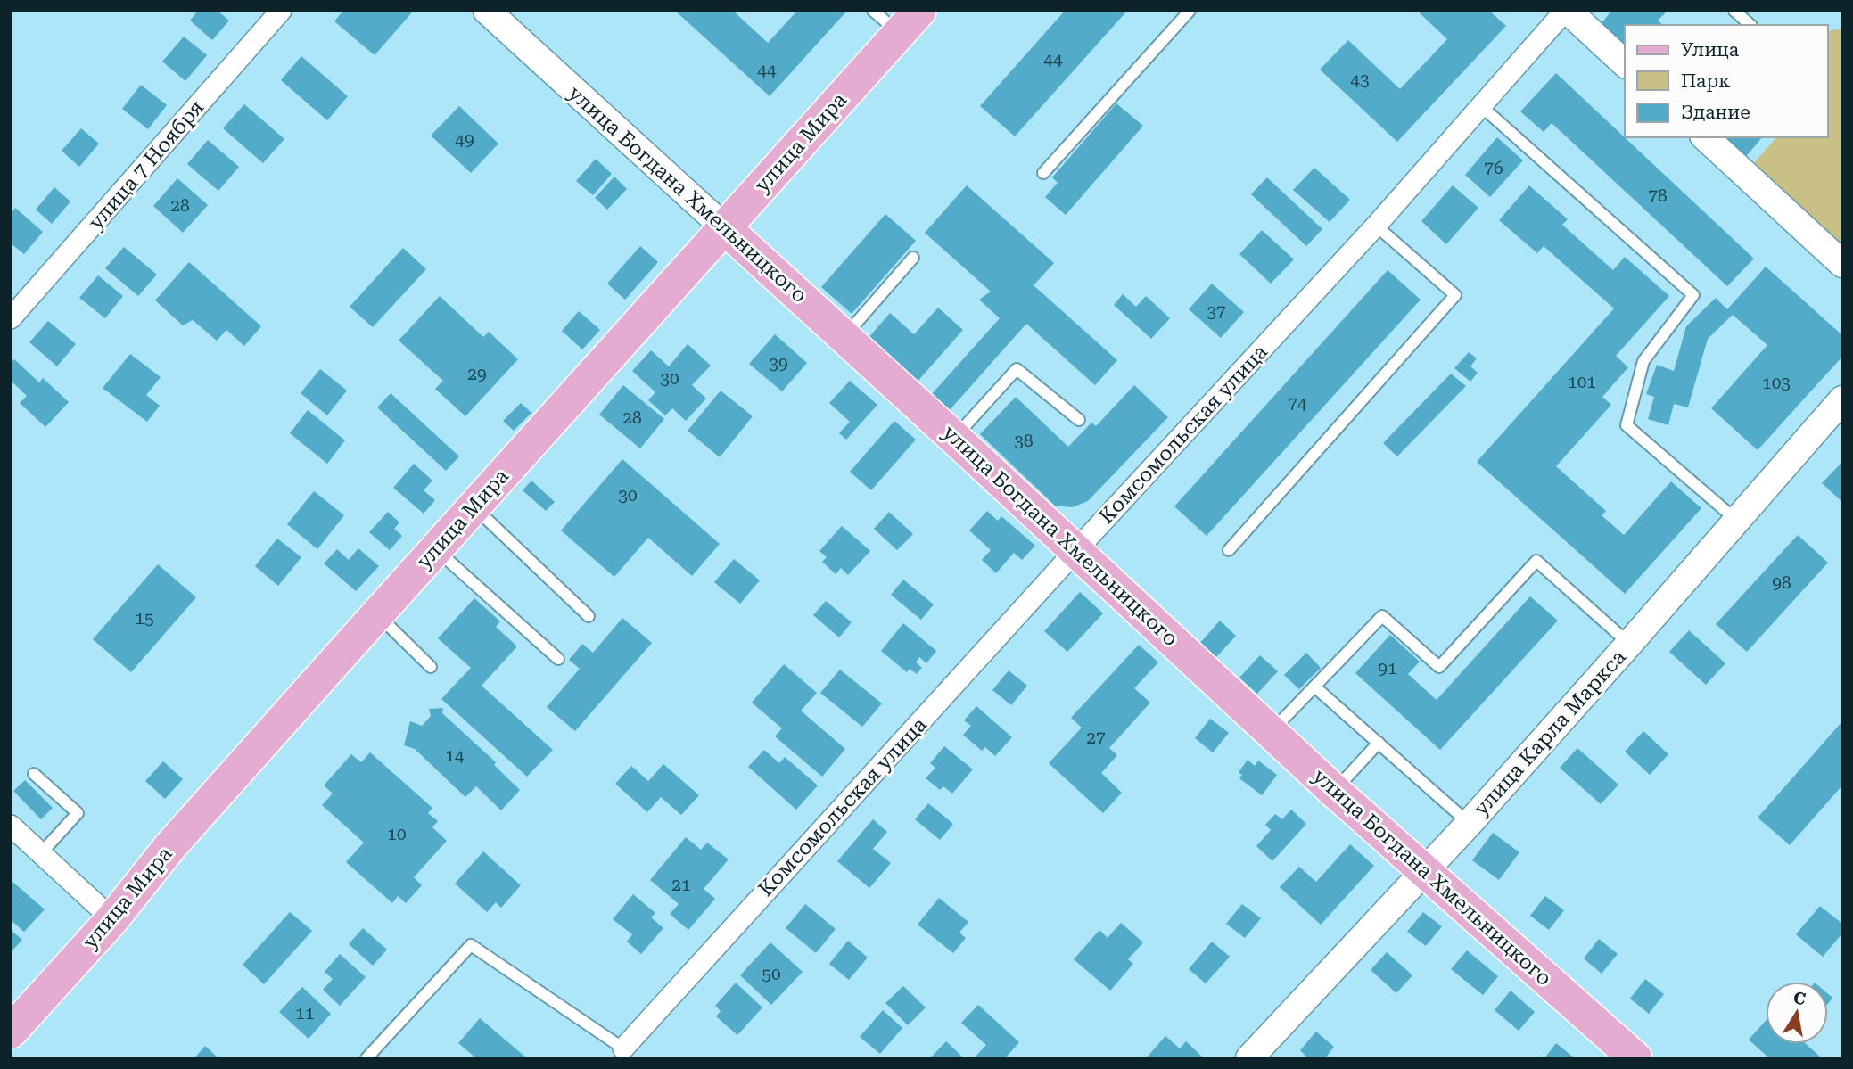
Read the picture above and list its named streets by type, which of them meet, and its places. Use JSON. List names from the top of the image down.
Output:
{
  "streets": {
    "main road": ["улица Мира", "улица Богдана Хмельницкого"],
    "street": ["улица 7 Ноября", "Комсомольская улица", "улица Карла Маркса"]
  },
  "crossings": [
    ["улица Мира", "улица Богдана Хмельницкого"],
    ["улица Богдана Хмельницкого", "Комсомольская улица"],
    ["улица Богдана Хмельницкого", "улица Карла Маркса"]
  ],
  "house_numbers": [
    "44",
    "44",
    "43",
    "49",
    "76",
    "78",
    "28",
    "37",
    "39",
    "29",
    "30",
    "101",
    "103",
    "74",
    "28",
    "38",
    "30",
    "98",
    "15",
    "91",
    "27",
    "14",
    "10",
    "21",
    "50",
    "11"
  ],
  "legend": ["Улица", "Парк", "Здание"],
  "north": "top"
}
